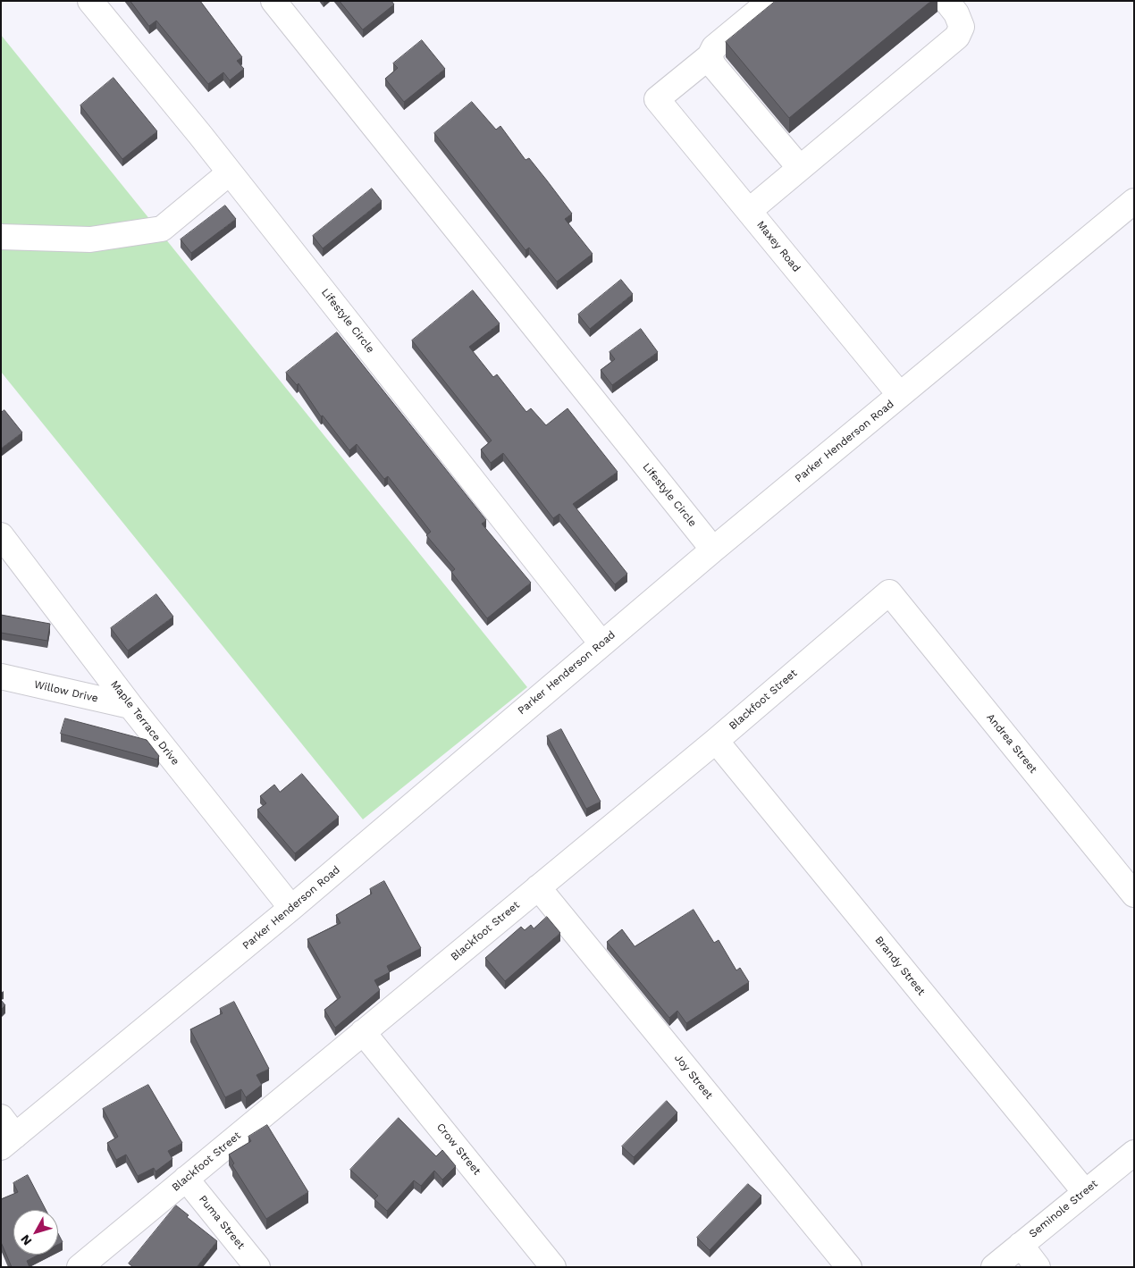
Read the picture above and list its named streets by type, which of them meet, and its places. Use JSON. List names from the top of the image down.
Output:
{
  "streets": {
    "street": [
      "Maxey Road",
      "Lifestyle Circle",
      "Parker Henderson Road",
      "Willow Drive",
      "Blackfoot Street",
      "Maple Terrace Drive",
      "Andrea Street",
      "Brandy Street",
      "Joy Street",
      "Crow Street",
      "Seminole Street",
      "Puma Street"
    ]
  },
  "crossings": [
    ["Maxey Road", "Parker Henderson Road"],
    ["Lifestyle Circle", "Parker Henderson Road"],
    ["Parker Henderson Road", "Maple Terrace Drive"],
    ["Willow Drive", "Maple Terrace Drive"],
    ["Blackfoot Street", "Andrea Street"],
    ["Blackfoot Street", "Brandy Street"],
    ["Blackfoot Street", "Joy Street"],
    ["Blackfoot Street", "Crow Street"],
    ["Blackfoot Street", "Puma Street"],
    ["Brandy Street", "Seminole Street"]
  ],
  "north": "bottom left"
}
